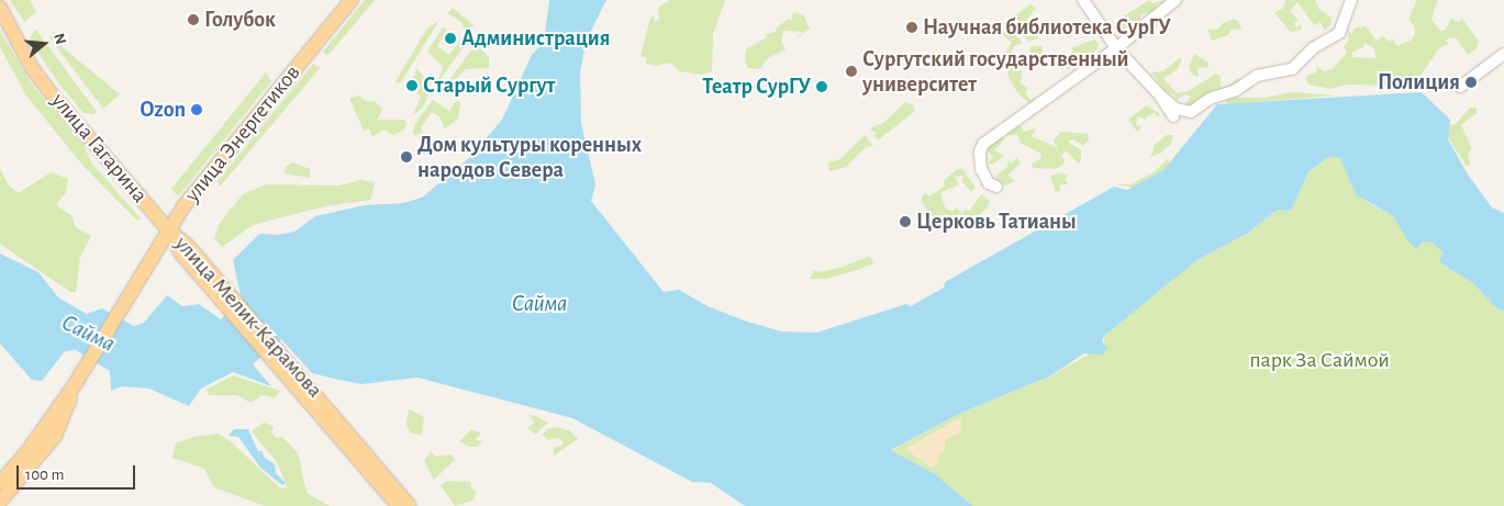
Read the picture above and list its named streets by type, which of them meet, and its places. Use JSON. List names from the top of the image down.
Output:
{
  "streets": {
    "main road": ["улица Энергетиков", "улица Гагарина", "улица Мелик-Карамова"]
  },
  "crossings": [
    ["улица Энергетиков", "улица Гагарина"],
    ["улица Энергетиков", "улица Мелик-Карамова"],
    ["улица Гагарина", "улица Мелик-Карамова"]
  ],
  "water": ["Сайма"],
  "parks": ["парк За Саймой"],
  "places": [
    "Голубок",
    "Научная библиотека СурГУ",
    "Администрация",
    "Сургутский государственный университет",
    "Полиция",
    "Старый Сургут",
    "Театр СурГУ",
    "Ozon",
    "Дом культуры коренных народов Севера",
    "Церковь Татианы"
  ],
  "scale_bar": "100 m",
  "north": "right"
}
